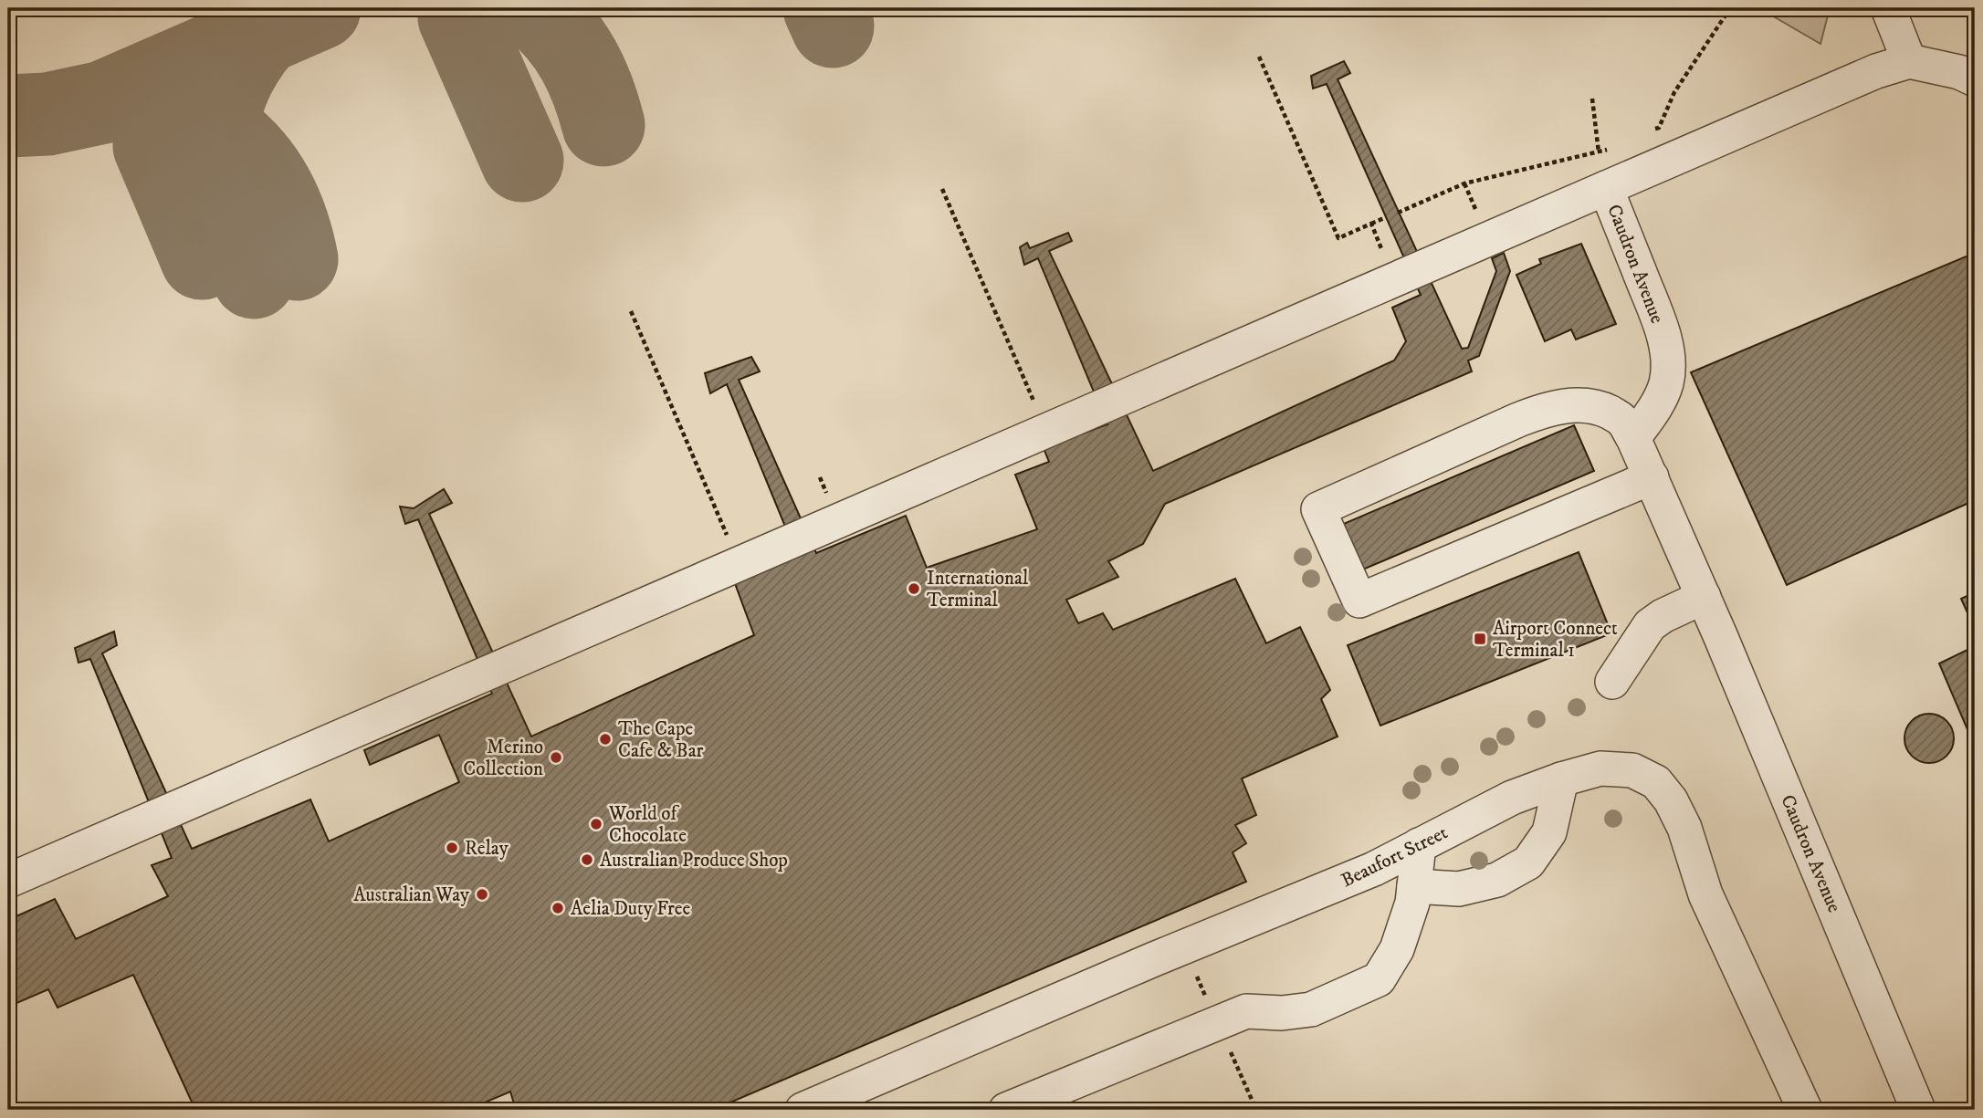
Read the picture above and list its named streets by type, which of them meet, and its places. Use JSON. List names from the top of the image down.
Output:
{
  "streets": {
    "street": ["Caudron Avenue", "Beaufort Street"]
  },
  "places": {
    "other": [
      "International Terminal",
      "The Cape Cafe & Bar",
      "Merino Collection",
      "World of Chocolate",
      "Relay",
      "Australian Produce Shop",
      "Australian Way",
      "Aelia Duty Free"
    ],
    "transit": ["Airport Connect Terminal 1"]
  }
}
